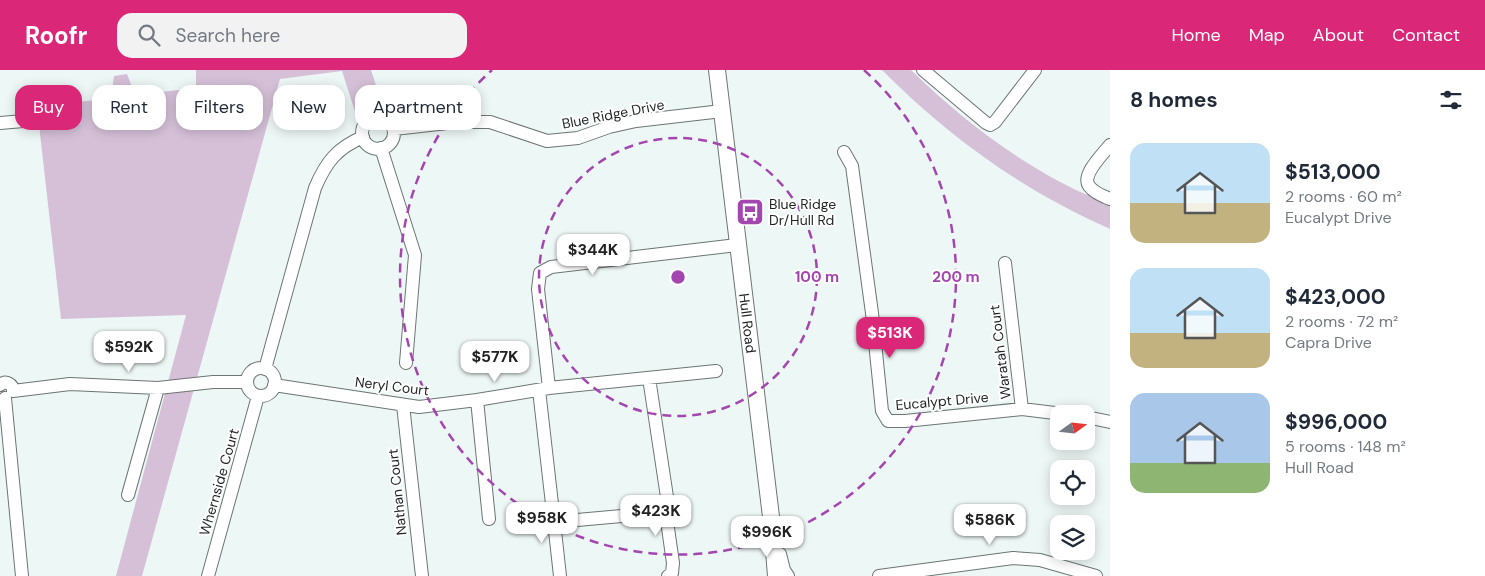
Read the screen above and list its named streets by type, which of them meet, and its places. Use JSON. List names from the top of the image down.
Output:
{
  "streets": {
    "main road": ["Hull Road"],
    "street": [
      "Blue Ridge Drive",
      "Waratah Court",
      "Neryl Court",
      "Eucalypt Drive",
      "Whernside Court",
      "Nathan Court"
    ]
  },
  "crossings": [
    ["Blue Ridge Drive", "Hull Road"],
    ["Waratah Court", "Eucalypt Drive"],
    ["Neryl Court", "Whernside Court"],
    ["Neryl Court", "Nathan Court"]
  ],
  "places": {
    "bus stop": ["Blue Ridge Dr/Hull Rd"]
  },
  "north": "right",
  "page": {
    "header": "Roofr",
    "search": "Search here",
    "nav": [
      "Home",
      "Map",
      "About",
      "Contact"
    ],
    "heading": "8 homes",
    "chip": [
      "Buy",
      "Rent",
      "Filters",
      "New",
      "Apartment"
    ],
    "list": [
      {
        "name": "$513,000",
        "note": "2 rooms · 60 m² · Eucalypt Drive"
      },
      {
        "name": "$423,000",
        "note": "2 rooms · 72 m² · Capra Drive"
      },
      {
        "name": "$996,000",
        "note": "5 rooms · 148 m² · Hull Road"
      }
    ],
    "price": [
      "$344K",
      "$513K",
      "$592K",
      "$577K",
      "$423K",
      "$958K",
      "$586K",
      "$996K"
    ]
  },
  "rings": ["100 m", "200 m"]
}
